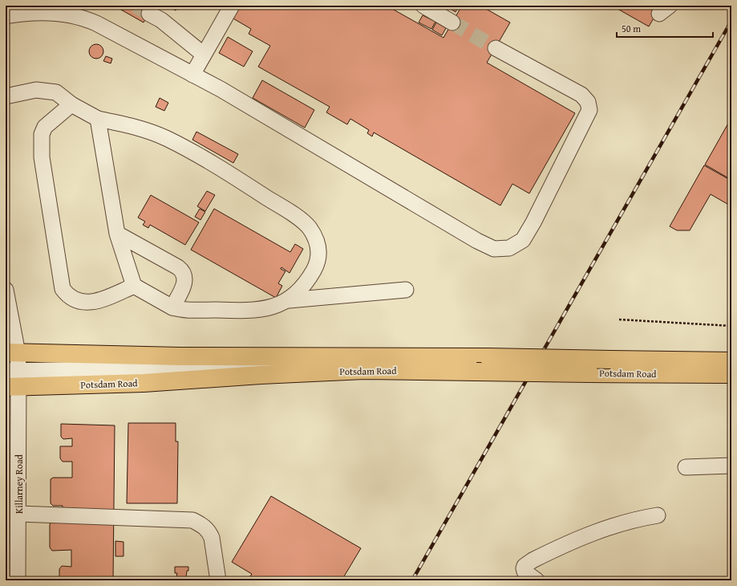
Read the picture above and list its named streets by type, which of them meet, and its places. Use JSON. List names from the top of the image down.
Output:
{
  "streets": {
    "main road": ["Potsdam Road"],
    "street": ["Killarney Road"]
  },
  "crossings": [
    ["Potsdam Road", "Killarney Road"]
  ],
  "scale_bar": "50 m"
}
